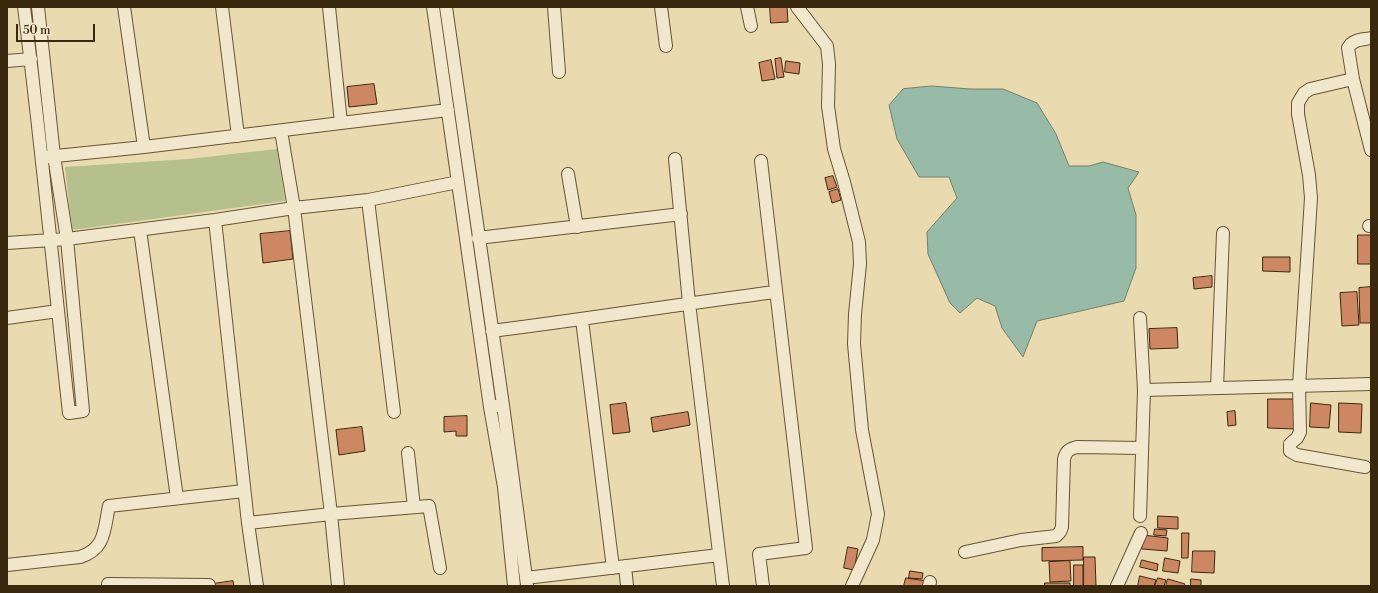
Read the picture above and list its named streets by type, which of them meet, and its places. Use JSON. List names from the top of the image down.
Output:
{
  "scale_bar": "50 m"
}
